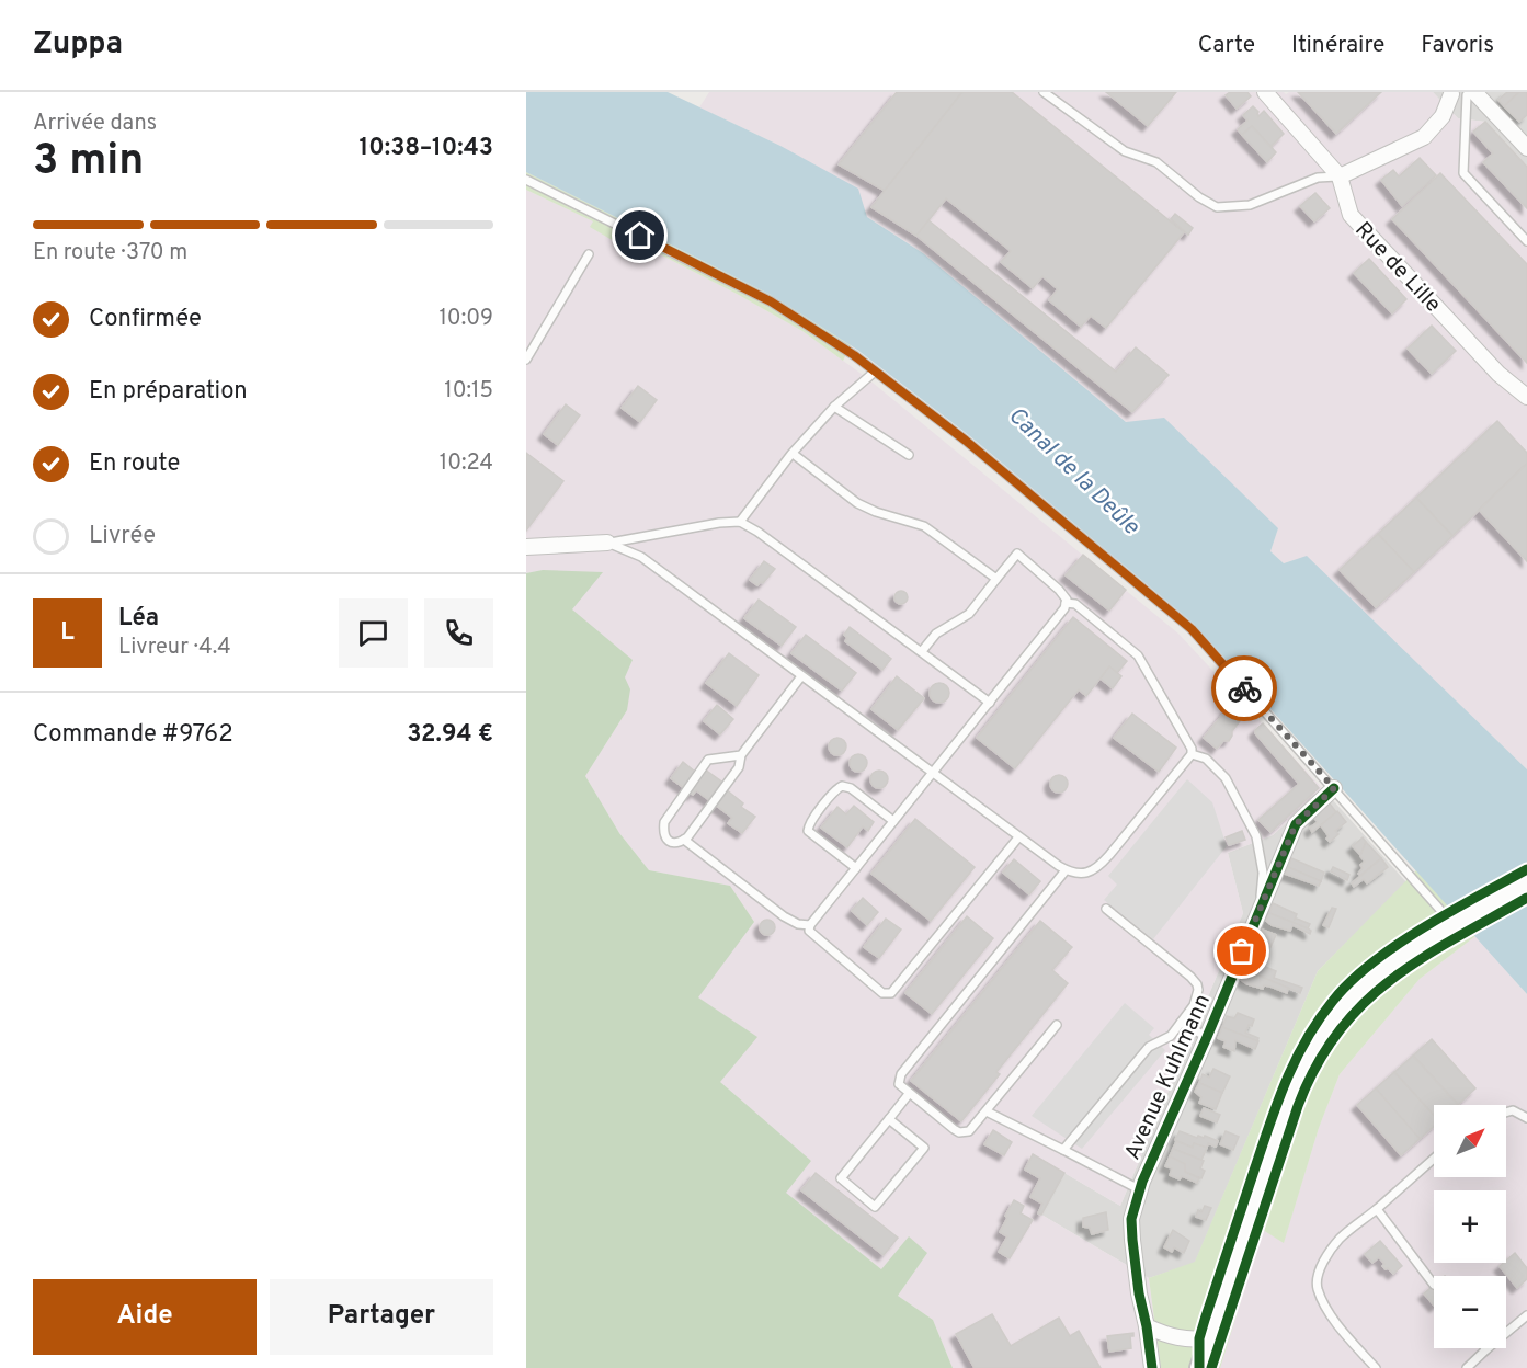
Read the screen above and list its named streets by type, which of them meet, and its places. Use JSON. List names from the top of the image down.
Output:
{
  "streets": {
    "street": ["Rue de Lille", "Avenue Kuhlmann"]
  },
  "water": ["Canal de la Deûle"],
  "north": "top right",
  "page": {
    "header": "Zuppa",
    "nav": ["Carte", "Itinéraire", "Favoris"],
    "heading": ["3 min", "Arrivée dans", "10:38–10:43"],
    "panel": [
      "Léa",
      "Livreur · 4.4",
      "Commande #9762",
      "32.94 €"
    ],
    "bar": "En route · 370 m",
    "list": [
      ["Confirmée", "10:09"],
      ["En préparation", "10:15"],
      ["En route", "10:24"],
      "Livrée"
    ],
    "round": "L",
    "map_buttons": ["+", "−"],
    "buttons": ["Aide", "Partager"]
  }
}
